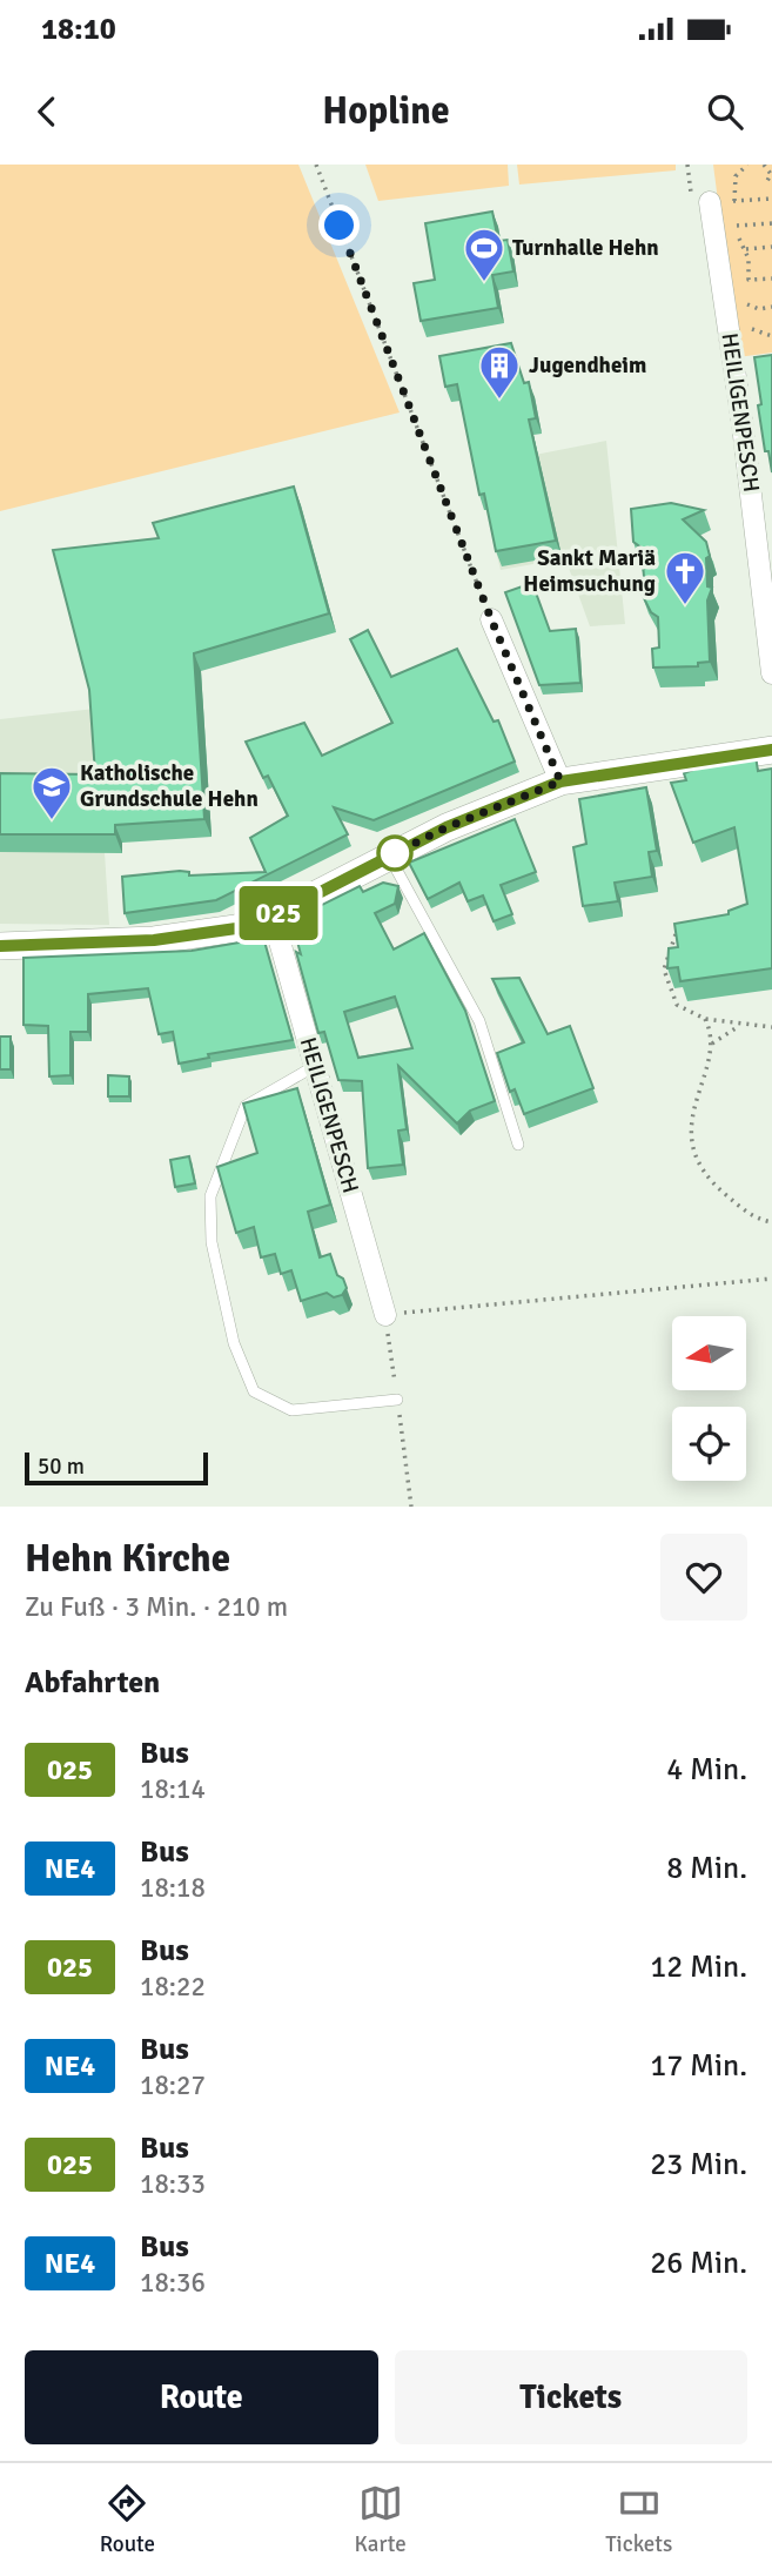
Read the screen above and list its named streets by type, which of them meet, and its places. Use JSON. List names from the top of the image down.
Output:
{
  "streets": {
    "street": ["HEILIGENPESCH"]
  },
  "places": {
    "sports": ["Turnhalle Hehn"],
    "building": ["Jugendheim"],
    "church": ["Sankt Mariä Heimsuchung"],
    "school or university": ["Katholische Grundschule Hehn"]
  },
  "lines": ["bus line 025"],
  "scale_bar": "50 m",
  "north": "left",
  "page": {
    "status": "18:10",
    "header": "Hopline",
    "on_map": "025",
    "scale": "50 m",
    "heading": [
      ["Hehn Kirche", "Zu Fuß · 3 Min. · 210 m"],
      "Abfahrten"
    ],
    "list": [
      {
        "mark": "025",
        "name": "Bus",
        "note": "18:14",
        "value": "4 Min."
      },
      {
        "mark": "NE4",
        "name": "Bus",
        "note": "18:18",
        "value": "8 Min."
      },
      {
        "mark": "025",
        "name": "Bus",
        "note": "18:22",
        "value": "12 Min."
      },
      {
        "mark": "NE4",
        "name": "Bus",
        "note": "18:27",
        "value": "17 Min."
      },
      {
        "mark": "025",
        "name": "Bus",
        "note": "18:33",
        "value": "23 Min."
      },
      {
        "mark": "NE4",
        "name": "Bus",
        "note": "18:36",
        "value": "26 Min."
      }
    ],
    "buttons": ["Route", "Tickets"],
    "tabs": ["Route", "Karte", "Tickets"]
  }
}
